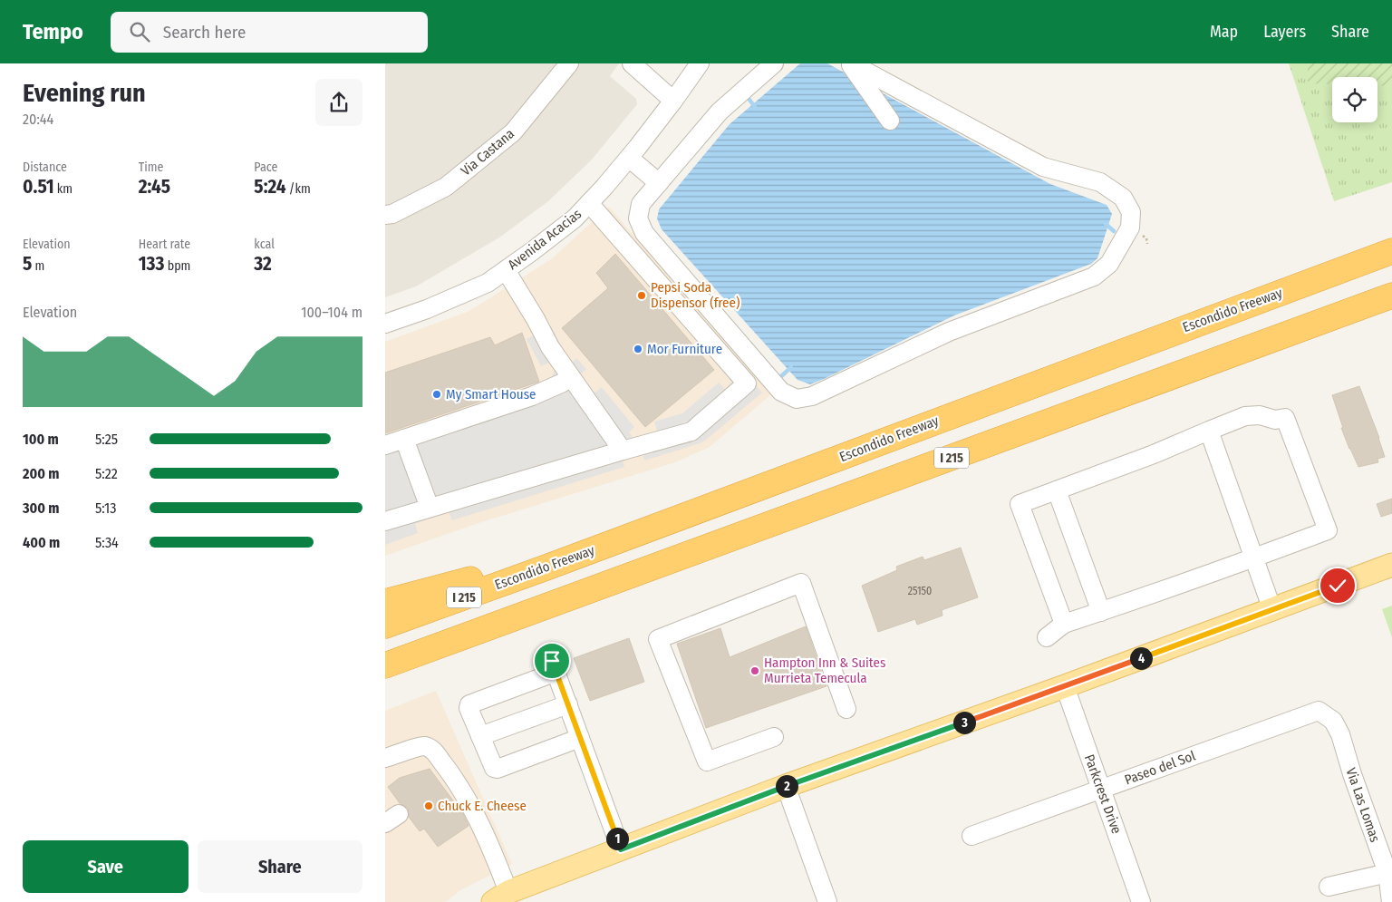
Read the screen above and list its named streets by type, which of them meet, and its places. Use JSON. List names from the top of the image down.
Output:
{
  "streets": {
    "highway": ["Escondido Freeway", "I 215"],
    "street": [
      "Via Castana",
      "Avenida Acacias",
      "Paseo del Sol",
      "Parkcrest Drive",
      "Via Las Lomas"
    ]
  },
  "crossings": [
    ["Paseo del Sol", "Parkcrest Drive"],
    ["Paseo del Sol", "Via Las Lomas"]
  ],
  "places": [
    "Pepsi Soda Dispensor (free)",
    "Mor Furniture",
    "My Smart House",
    "Hampton Inn & Suites Murrieta Temecula",
    "Chuck E. Cheese"
  ],
  "house_numbers": ["25150"],
  "page": {
    "header": "Tempo",
    "search": "Search here",
    "nav": ["Map", "Layers", "Share"],
    "heading": ["Evening run", "20:44"],
    "stats": [
      ["Distance", "0.51 km"],
      ["Time", "2:45"],
      ["Pace", "5:24 /km"],
      ["Elevation", "5 m"],
      ["Heart rate", "133 bpm"],
      ["kcal", "32"]
    ],
    "chart": ["Elevation", "100–104 m"],
    "list": [
      {
        "name": "100 m",
        "note": "5:25"
      },
      {
        "name": "200 m",
        "note": "5:22"
      },
      {
        "name": "300 m",
        "note": "5:13"
      },
      {
        "name": "400 m",
        "note": "5:34"
      }
    ],
    "pins": [
      "4",
      "3",
      "2",
      "1"
    ],
    "buttons": ["Save", "Share"]
  }
}
